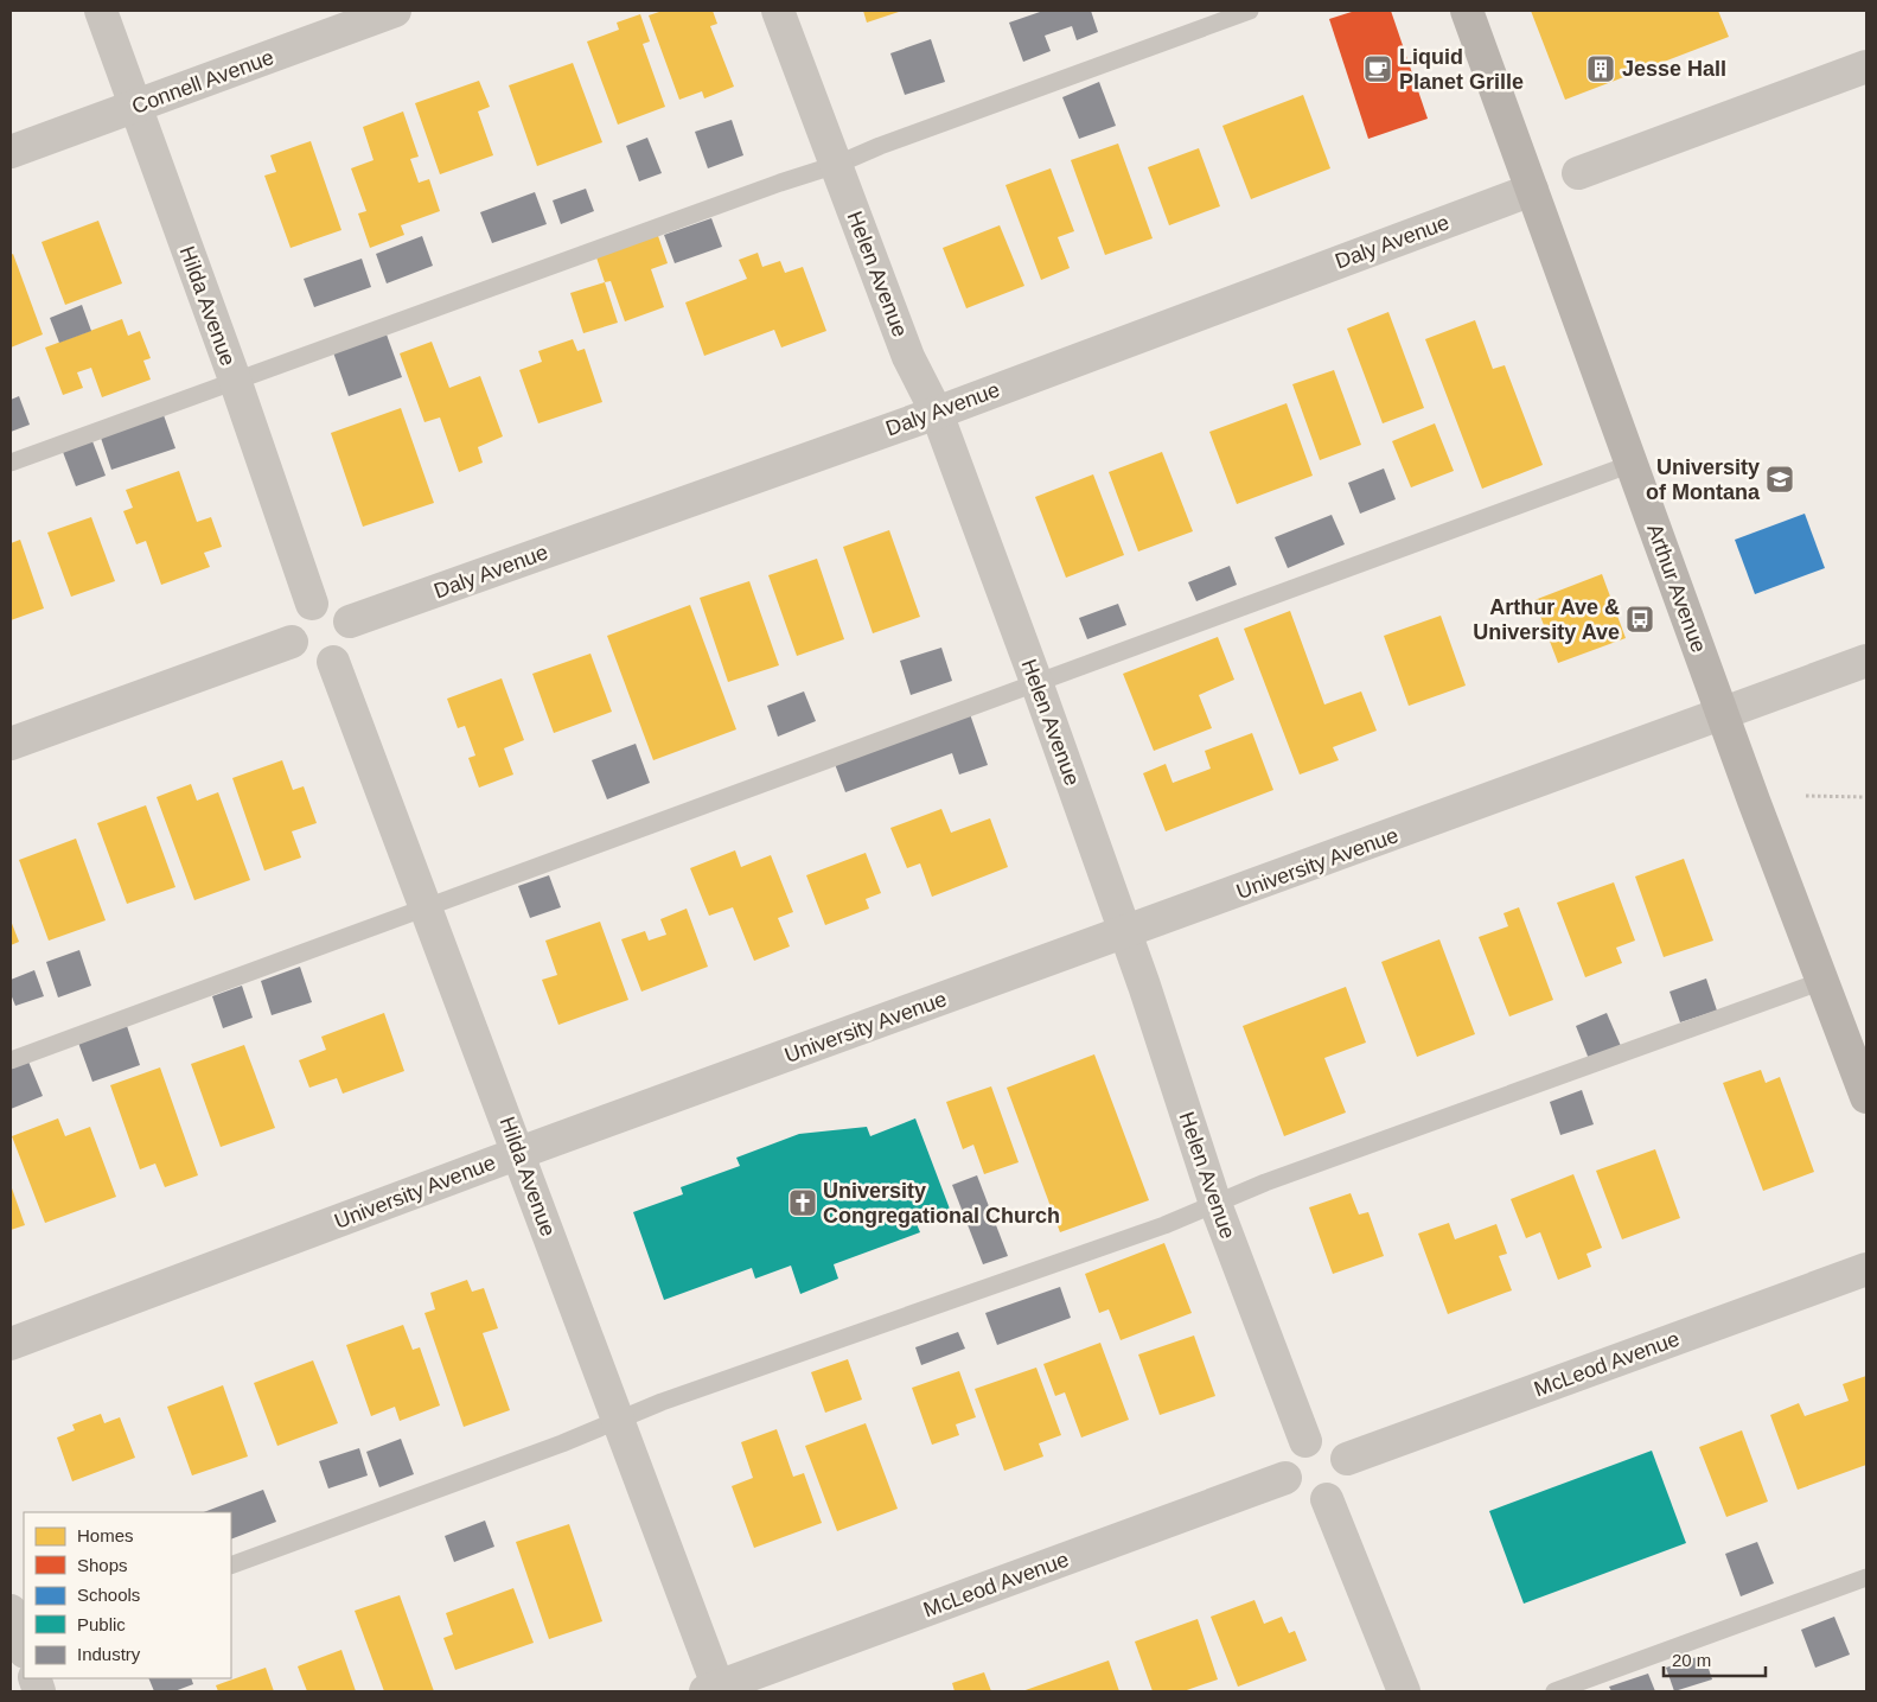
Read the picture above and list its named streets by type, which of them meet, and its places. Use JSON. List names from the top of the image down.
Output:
{
  "streets": {
    "street": [
      "Connell Avenue",
      "Daly Avenue",
      "Helen Avenue",
      "Hilda Avenue",
      "Arthur Avenue",
      "University Avenue",
      "McLeod Avenue"
    ]
  },
  "crossings": [
    ["Connell Avenue", "Hilda Avenue"],
    ["Daly Avenue", "Helen Avenue"],
    ["Daly Avenue", "Hilda Avenue"],
    ["Daly Avenue", "Arthur Avenue"],
    ["Helen Avenue", "University Avenue"],
    ["Helen Avenue", "McLeod Avenue"],
    ["Hilda Avenue", "University Avenue"],
    ["Hilda Avenue", "McLeod Avenue"],
    ["Arthur Avenue", "University Avenue"]
  ],
  "places": {
    "cafe": ["Liquid Planet Grille"],
    "building": ["Jesse Hall"],
    "school or university": ["University of Montana"],
    "bus stop": ["Arthur Ave & University Ave"],
    "church": ["University Congregational Church"]
  },
  "legend": [
    "Homes",
    "Shops",
    "Schools",
    "Public",
    "Industry"
  ],
  "scale_bar": "20 m"
}
